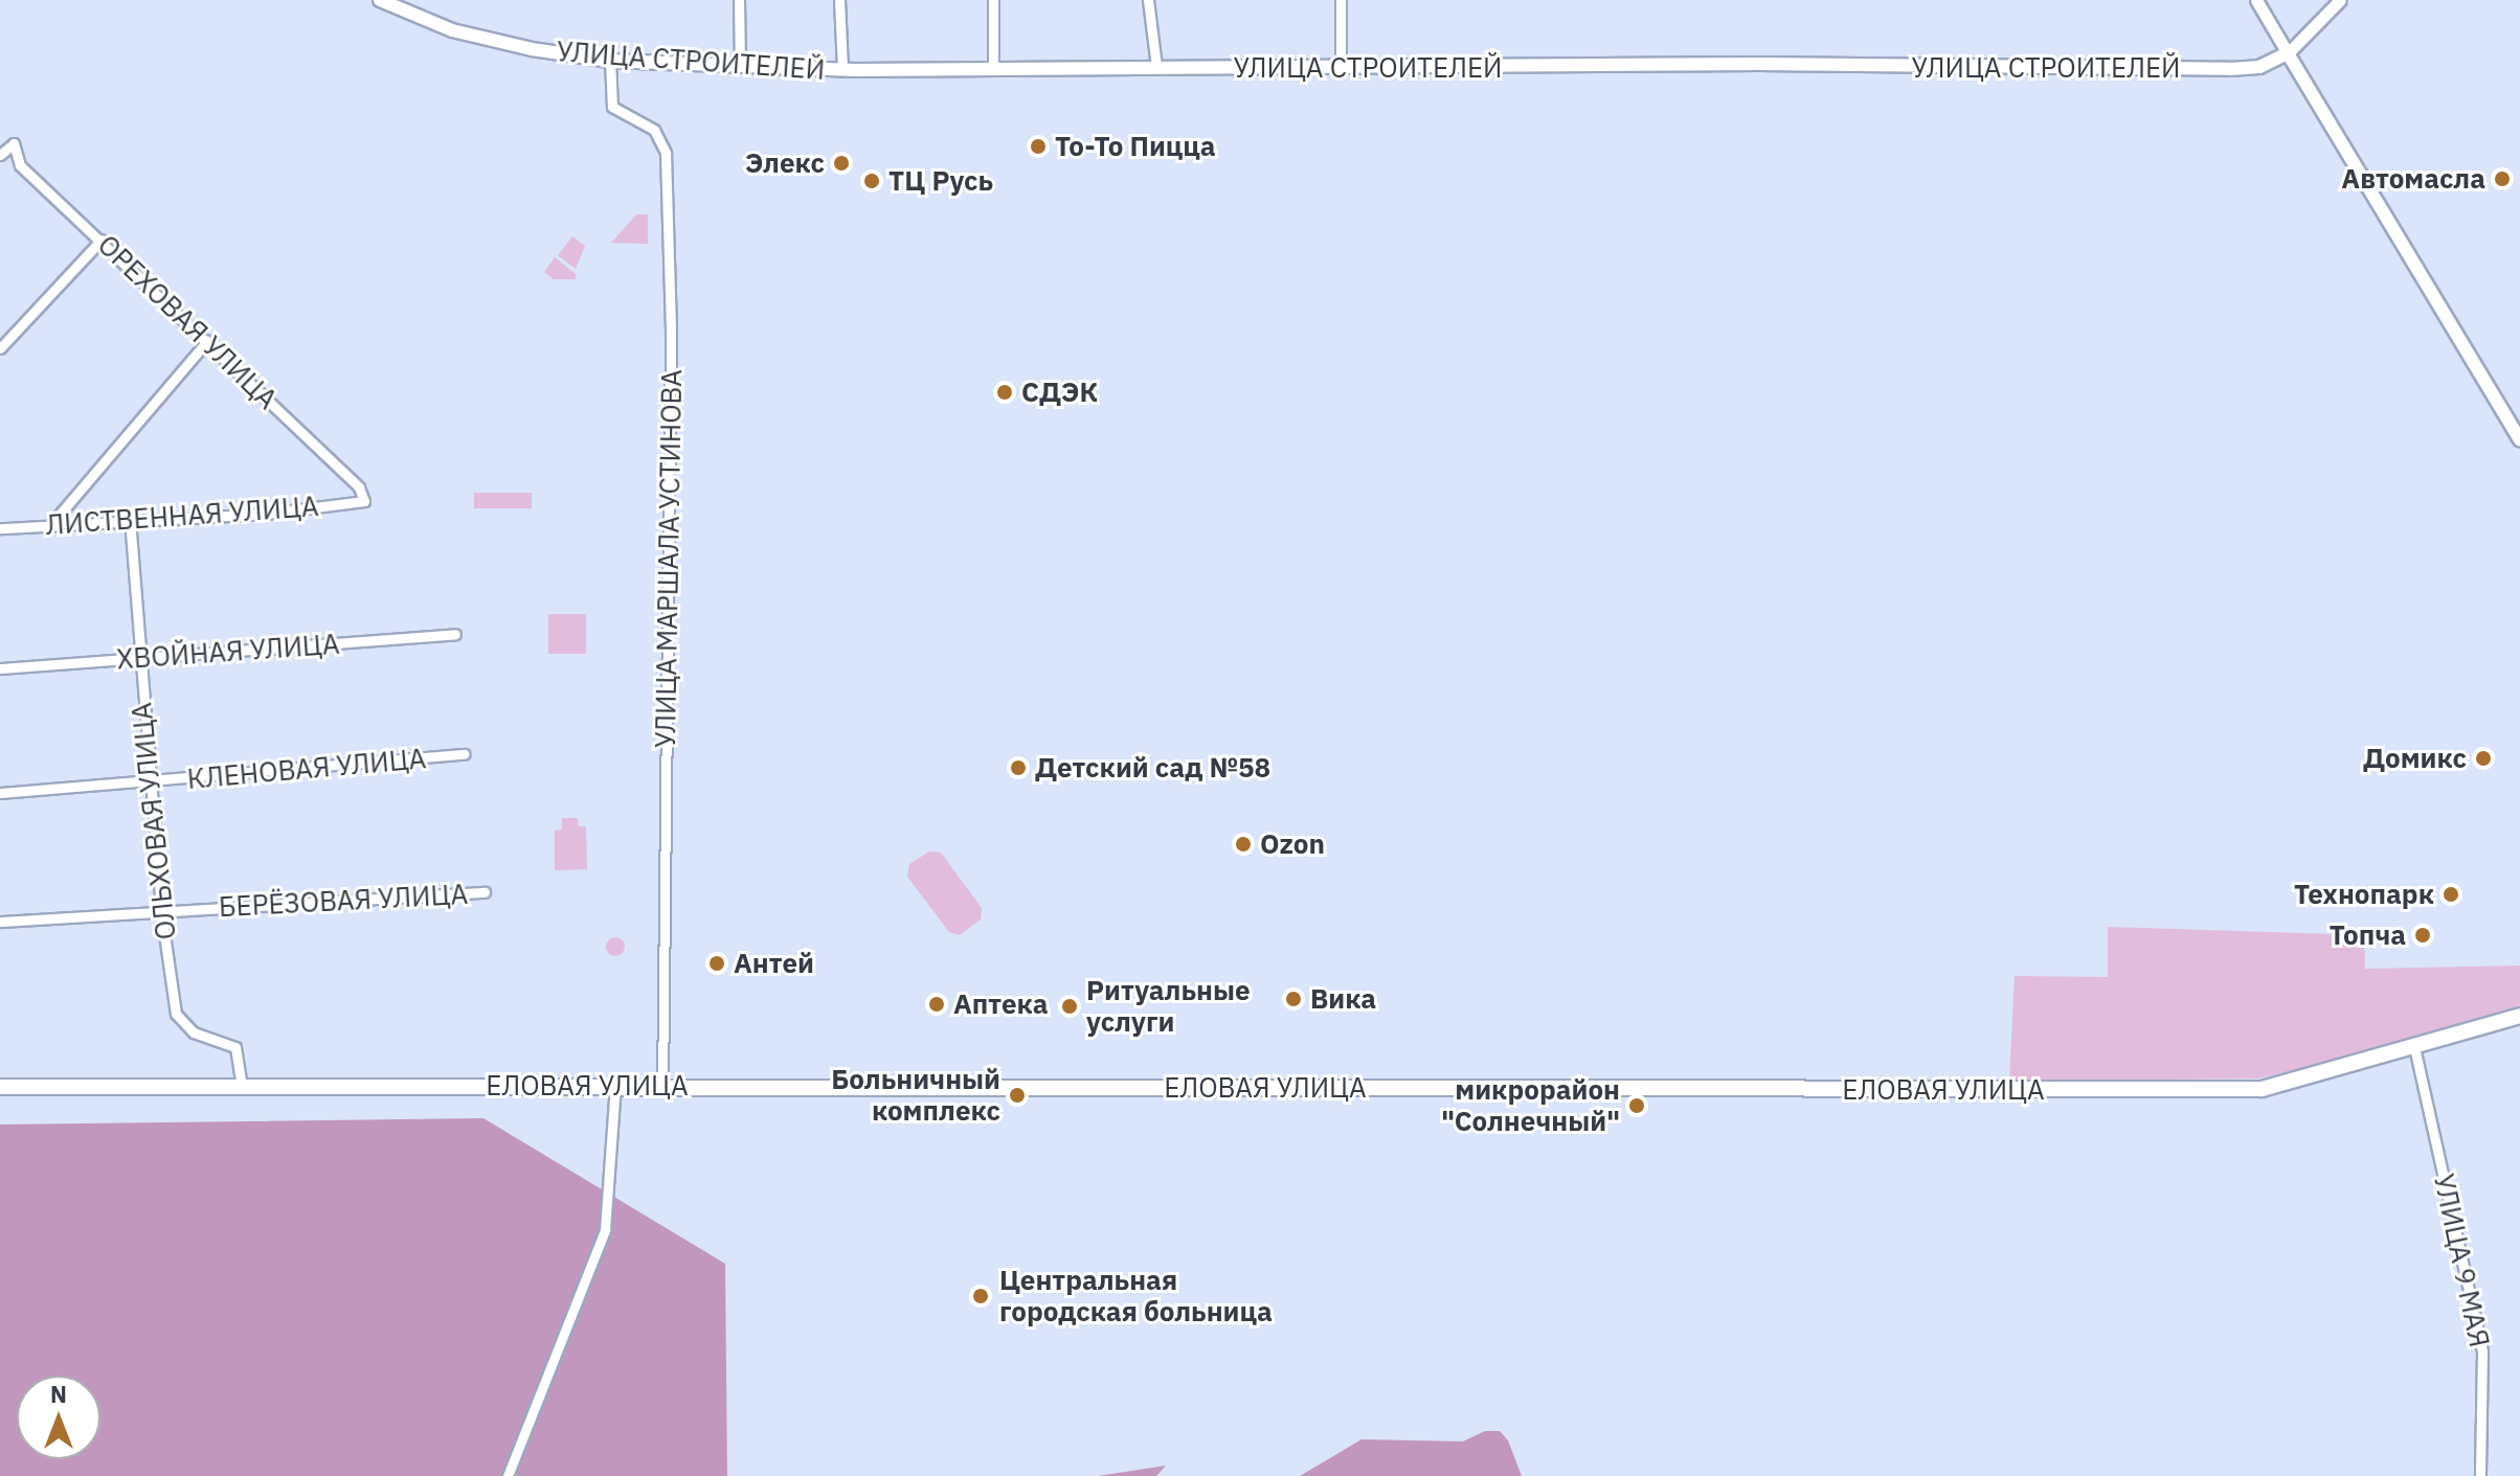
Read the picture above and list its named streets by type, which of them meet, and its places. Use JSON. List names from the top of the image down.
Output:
{
  "streets": {
    "main road": ["УЛИЦА СТРОИТЕЛЕЙ", "ЕЛОВАЯ УЛИЦА"],
    "street": [
      "ОРЕХОВАЯ УЛИЦА",
      "ЛИСТВЕННАЯ УЛИЦА",
      "УЛИЦА МАРШАЛА УСТИНОВА",
      "ХВОЙНАЯ УЛИЦА",
      "КЛЕНОВАЯ УЛИЦА",
      "ОЛЬХОВАЯ УЛИЦА",
      "БЕРЁЗОВАЯ УЛИЦА",
      "УЛИЦА 9 МАЯ"
    ]
  },
  "crossings": [
    ["УЛИЦА СТРОИТЕЛЕЙ", "УЛИЦА МАРШАЛА УСТИНОВА"],
    ["ОРЕХОВАЯ УЛИЦА", "ЛИСТВЕННАЯ УЛИЦА"],
    ["ЛИСТВЕННАЯ УЛИЦА", "ОЛЬХОВАЯ УЛИЦА"],
    ["УЛИЦА МАРШАЛА УСТИНОВА", "ЕЛОВАЯ УЛИЦА"],
    ["ХВОЙНАЯ УЛИЦА", "ОЛЬХОВАЯ УЛИЦА"],
    ["КЛЕНОВАЯ УЛИЦА", "ОЛЬХОВАЯ УЛИЦА"],
    ["ОЛЬХОВАЯ УЛИЦА", "БЕРЁЗОВАЯ УЛИЦА"],
    ["ОЛЬХОВАЯ УЛИЦА", "ЕЛОВАЯ УЛИЦА"],
    ["ЕЛОВАЯ УЛИЦА", "УЛИЦА 9 МАЯ"]
  ],
  "places": [
    "То-То Пицца",
    "Элекс",
    "Автомасла",
    "ТЦ Русь",
    "СДЭК",
    "Домикс",
    "Детский сад №58",
    "Ozon",
    "Технопарк",
    "Топча",
    "Антей",
    "Вика",
    "Аптека",
    "Ритуальные услуги",
    "Больничный комплекс",
    "микрорайон \"Солнечный\"",
    "Центральная городская больница"
  ],
  "north": "top"
}
